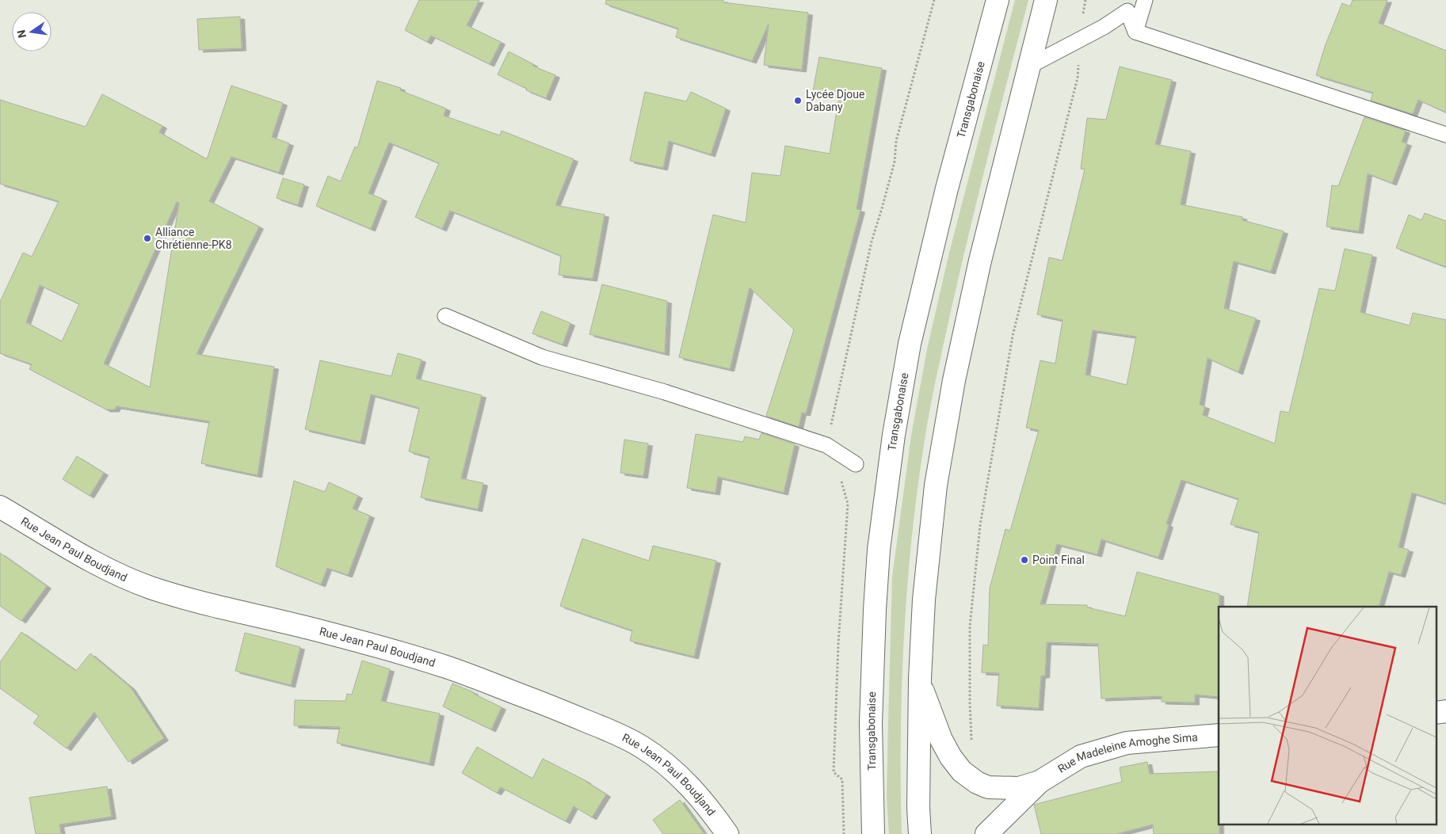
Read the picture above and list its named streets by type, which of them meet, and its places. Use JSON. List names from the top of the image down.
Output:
{
  "streets": {
    "main road": ["Transgabonaise", "Rue Jean Paul Boudjand", "Rue Madeleine Amoghe Sima"]
  },
  "places": ["Lycée Djoue Dabany", "Alliance Chrétienne-PK8", "Point Final"],
  "north": "left"
}
